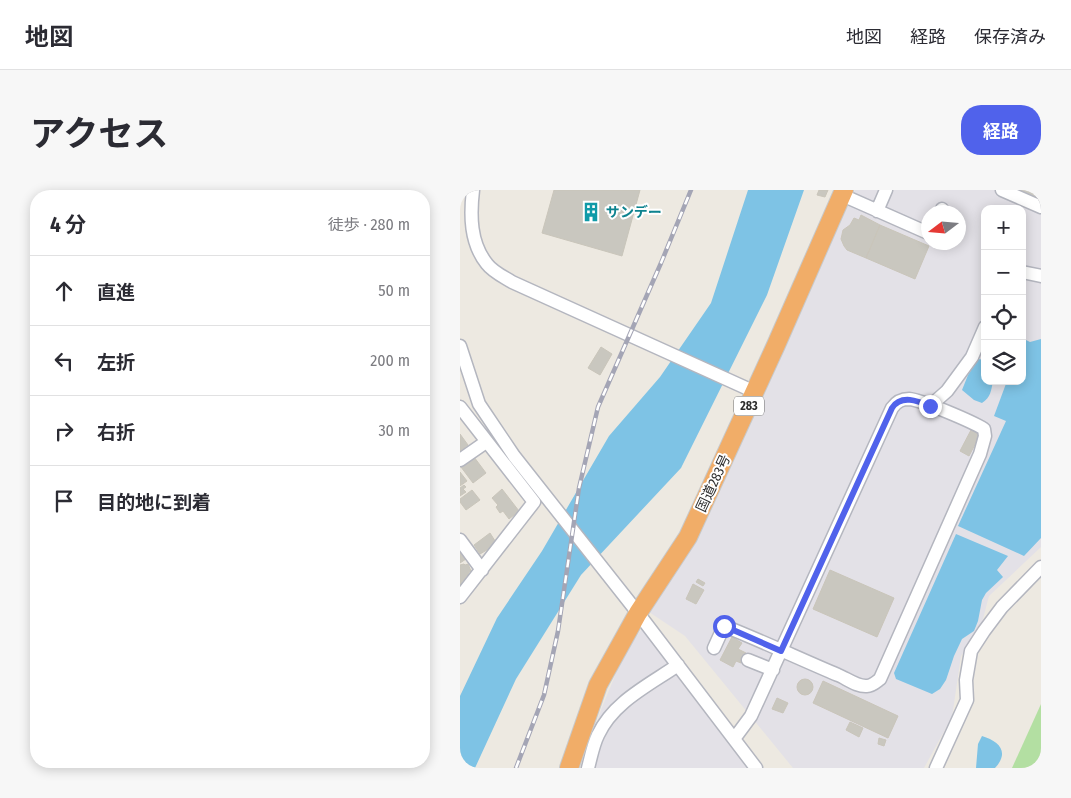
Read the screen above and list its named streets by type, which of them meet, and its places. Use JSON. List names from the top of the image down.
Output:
{
  "streets": {
    "highway": ["283", "国道283号"]
  },
  "places": {
    "building": ["サンデー"]
  },
  "north": "left",
  "page": {
    "header": "地図",
    "nav": ["地図", "経路", "保存済み"],
    "title": "アクセス",
    "buttons": "経路",
    "heading": ["4 分", "徒歩 · 280 m"],
    "map_buttons": ["+", "−"],
    "list": [
      ["直進", "50 m"],
      ["左折", "200 m"],
      ["右折", "30 m"],
      "目的地に到着"
    ]
  }
}
